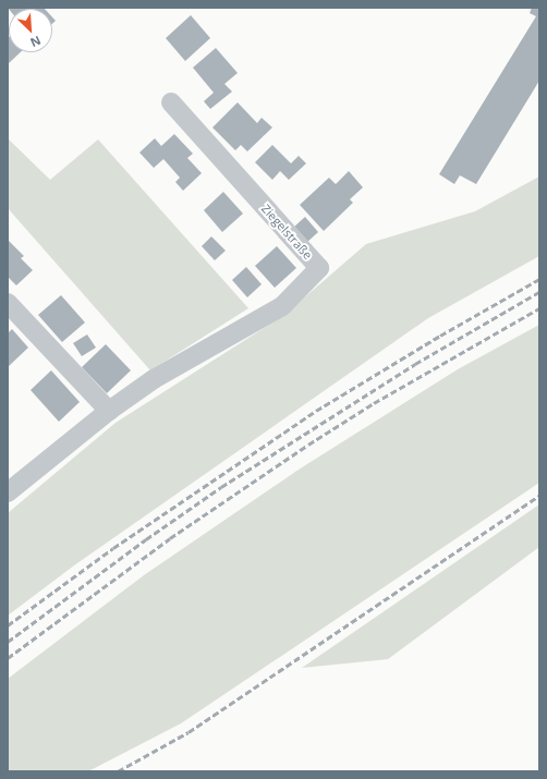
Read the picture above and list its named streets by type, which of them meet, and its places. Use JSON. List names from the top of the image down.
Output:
{
  "streets": {
    "street": ["Ziegelstraße"]
  },
  "north": "bottom right"
}
